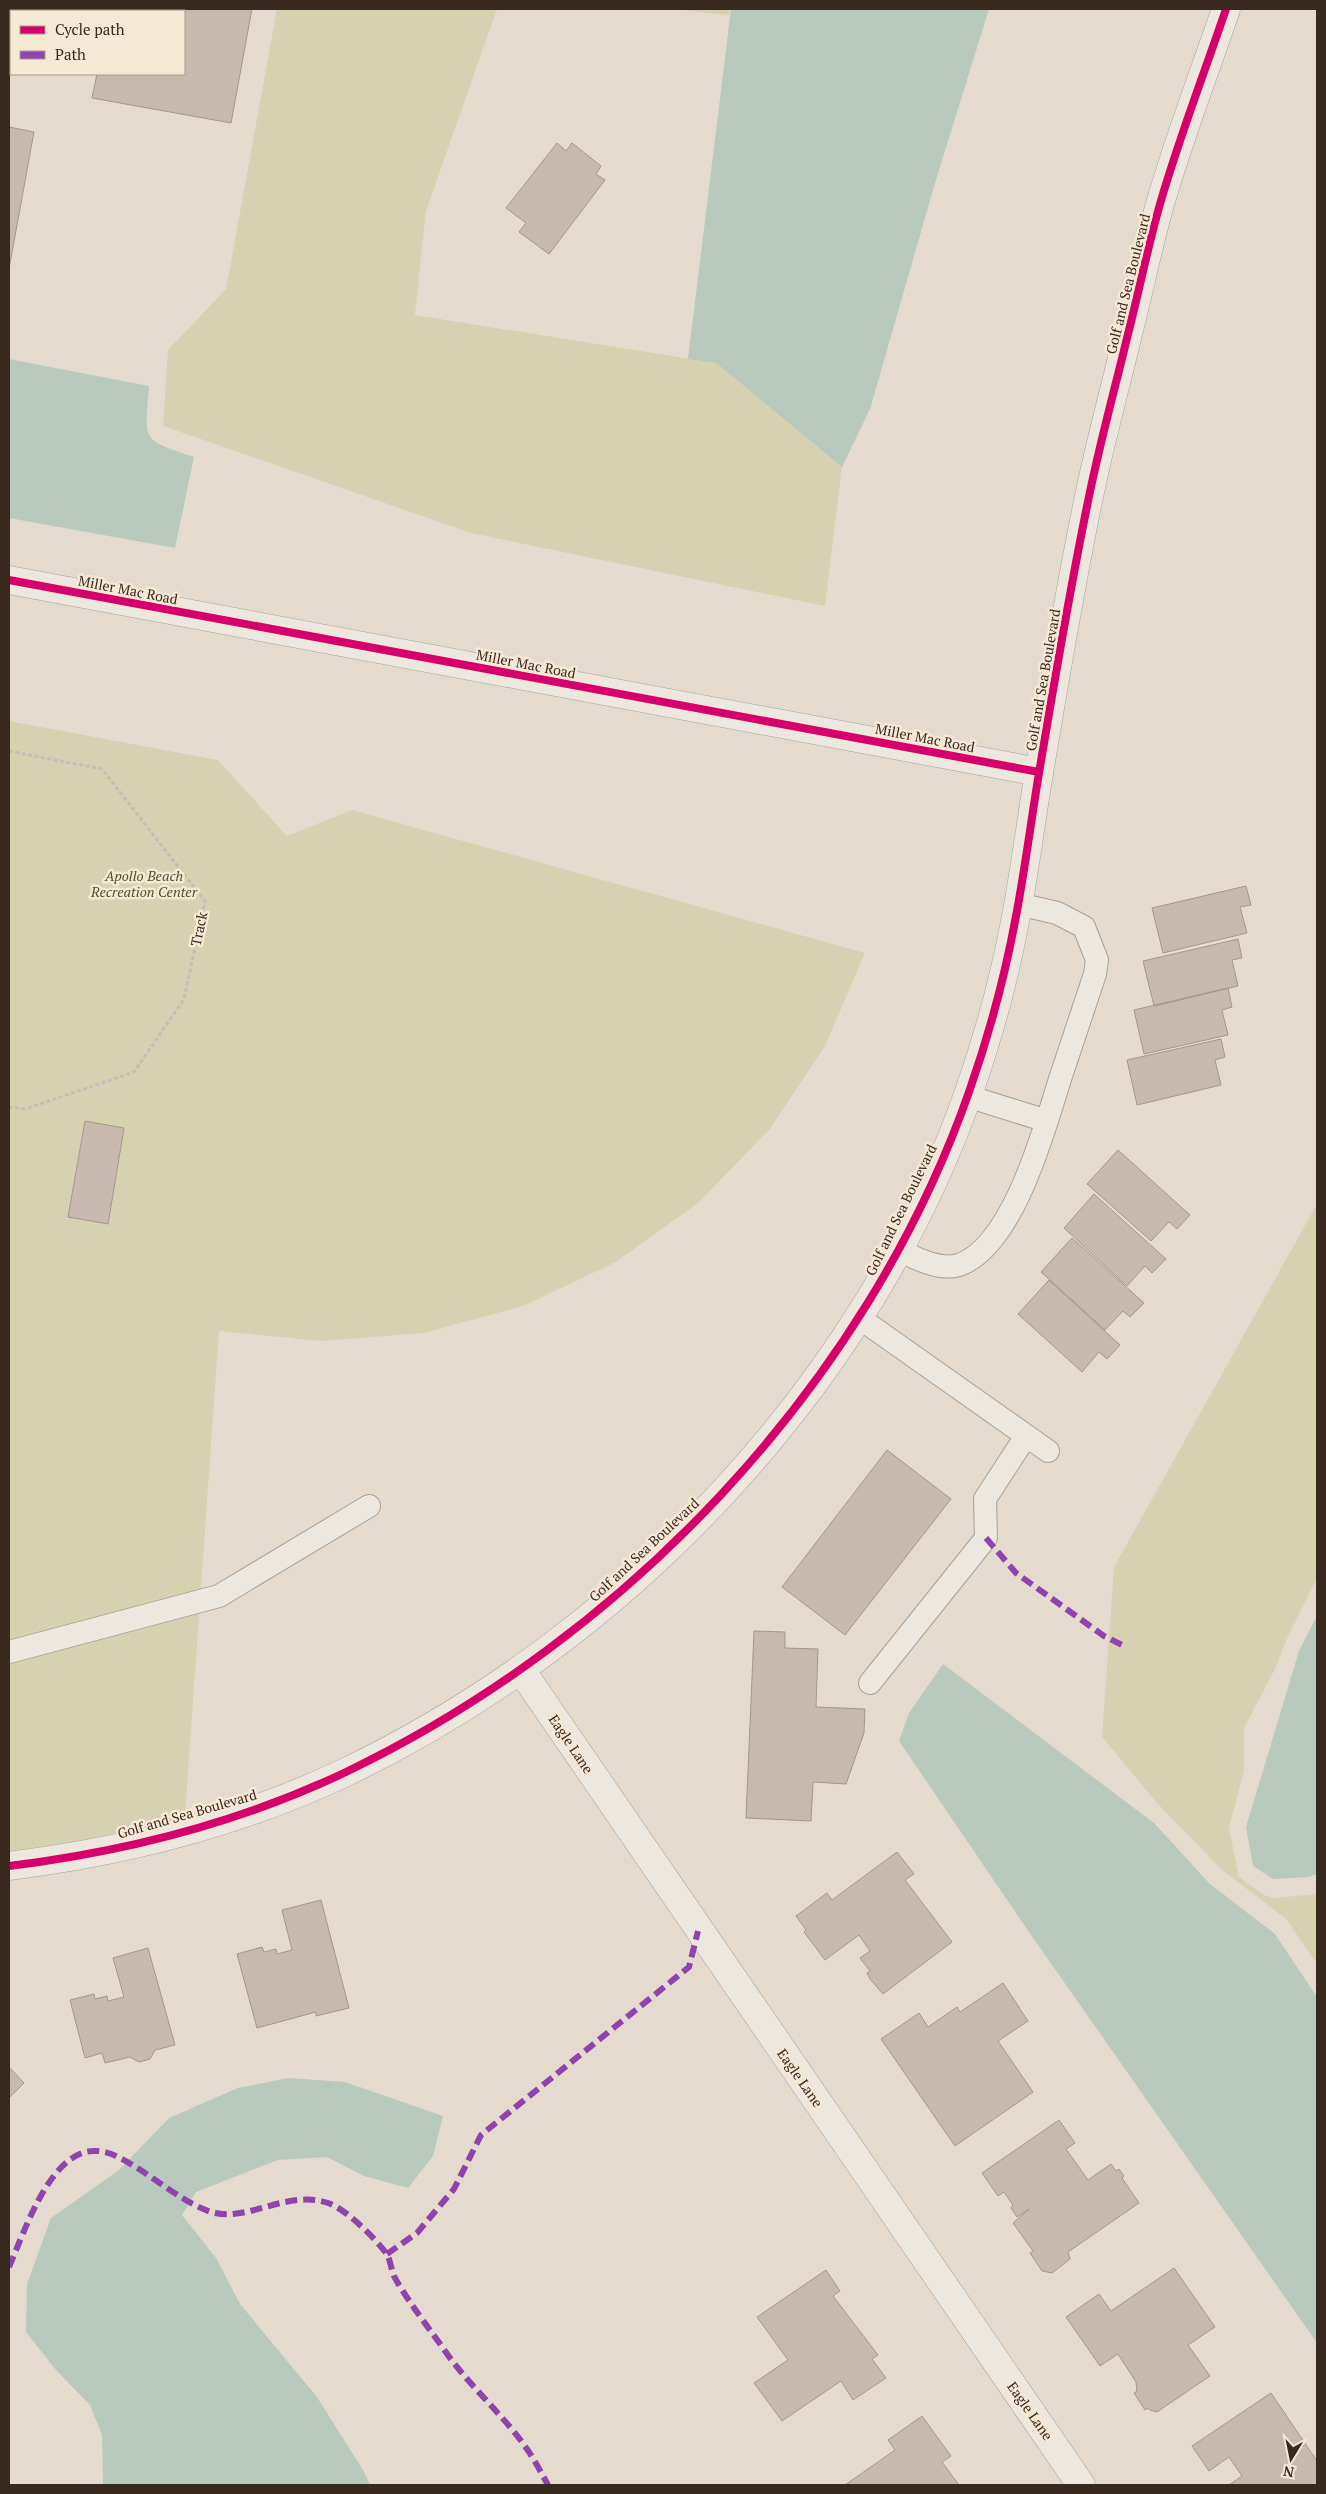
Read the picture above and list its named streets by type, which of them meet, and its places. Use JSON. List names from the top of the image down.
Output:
{
  "streets": {
    "street": ["Golf and Sea Boulevard", "Miller Mac Road", "Eagle Lane"],
    "path": ["Track"]
  },
  "crossings": [
    ["Golf and Sea Boulevard", "Miller Mac Road"],
    ["Golf and Sea Boulevard", "Eagle Lane"]
  ],
  "parks": ["Apollo Beach Recreation Center"],
  "legend": ["Cycle path", "Path"],
  "north": "bottom"
}
